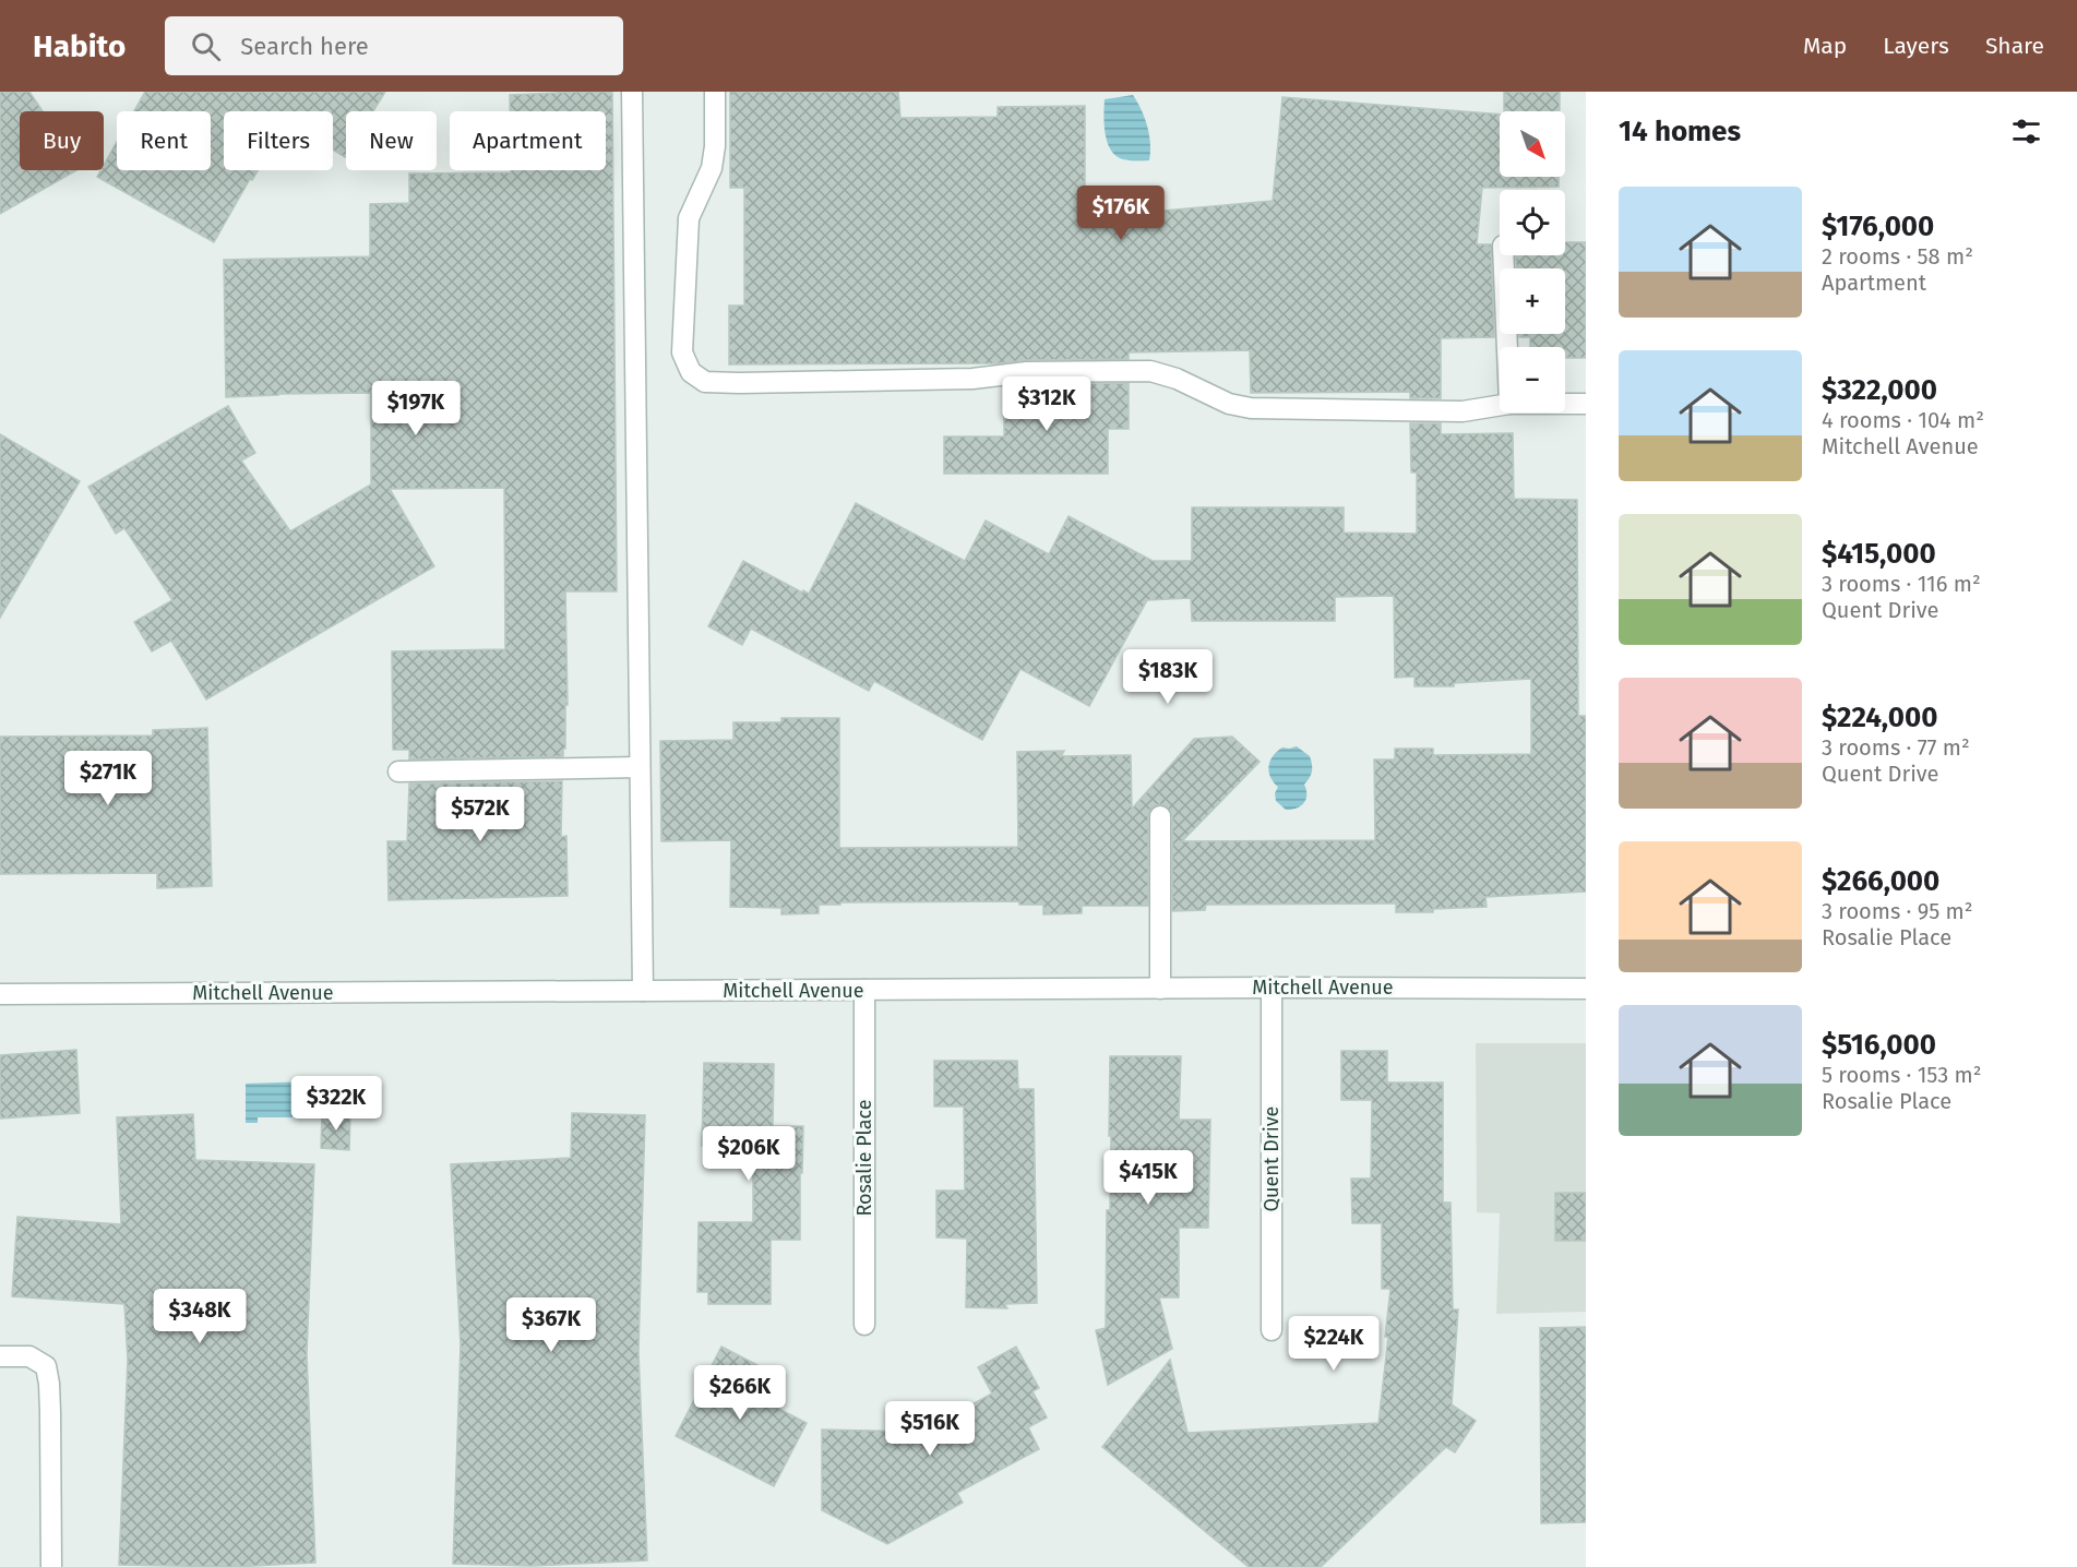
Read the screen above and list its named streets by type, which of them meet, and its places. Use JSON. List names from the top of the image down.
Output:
{
  "streets": {
    "street": ["Mitchell Avenue", "Rosalie Place", "Quent Drive"]
  },
  "crossings": [
    ["Mitchell Avenue", "Rosalie Place"],
    ["Mitchell Avenue", "Quent Drive"]
  ],
  "north": "bottom right",
  "page": {
    "header": "Habito",
    "search": "Search here",
    "nav": ["Map", "Layers", "Share"],
    "heading": "14 homes",
    "map_buttons": ["+", "−"],
    "chip": [
      "Buy",
      "Rent",
      "Filters",
      "New",
      "Apartment"
    ],
    "list": [
      {
        "name": "$176,000",
        "note": "2 rooms · 58 m² · Apartment"
      },
      {
        "name": "$322,000",
        "note": "4 rooms · 104 m² · Mitchell Avenue"
      },
      {
        "name": "$415,000",
        "note": "3 rooms · 116 m² · Quent Drive"
      },
      {
        "name": "$224,000",
        "note": "3 rooms · 77 m² · Quent Drive"
      },
      {
        "name": "$266,000",
        "note": "3 rooms · 95 m² · Rosalie Place"
      },
      {
        "name": "$516,000",
        "note": "5 rooms · 153 m² · Rosalie Place"
      }
    ],
    "price": [
      "$176K",
      "$312K",
      "$197K",
      "$183K",
      "$271K",
      "$572K",
      "$322K",
      "$206K",
      "$415K",
      "$348K",
      "$367K",
      "$224K",
      "$266K",
      "$516K"
    ]
  }
}
